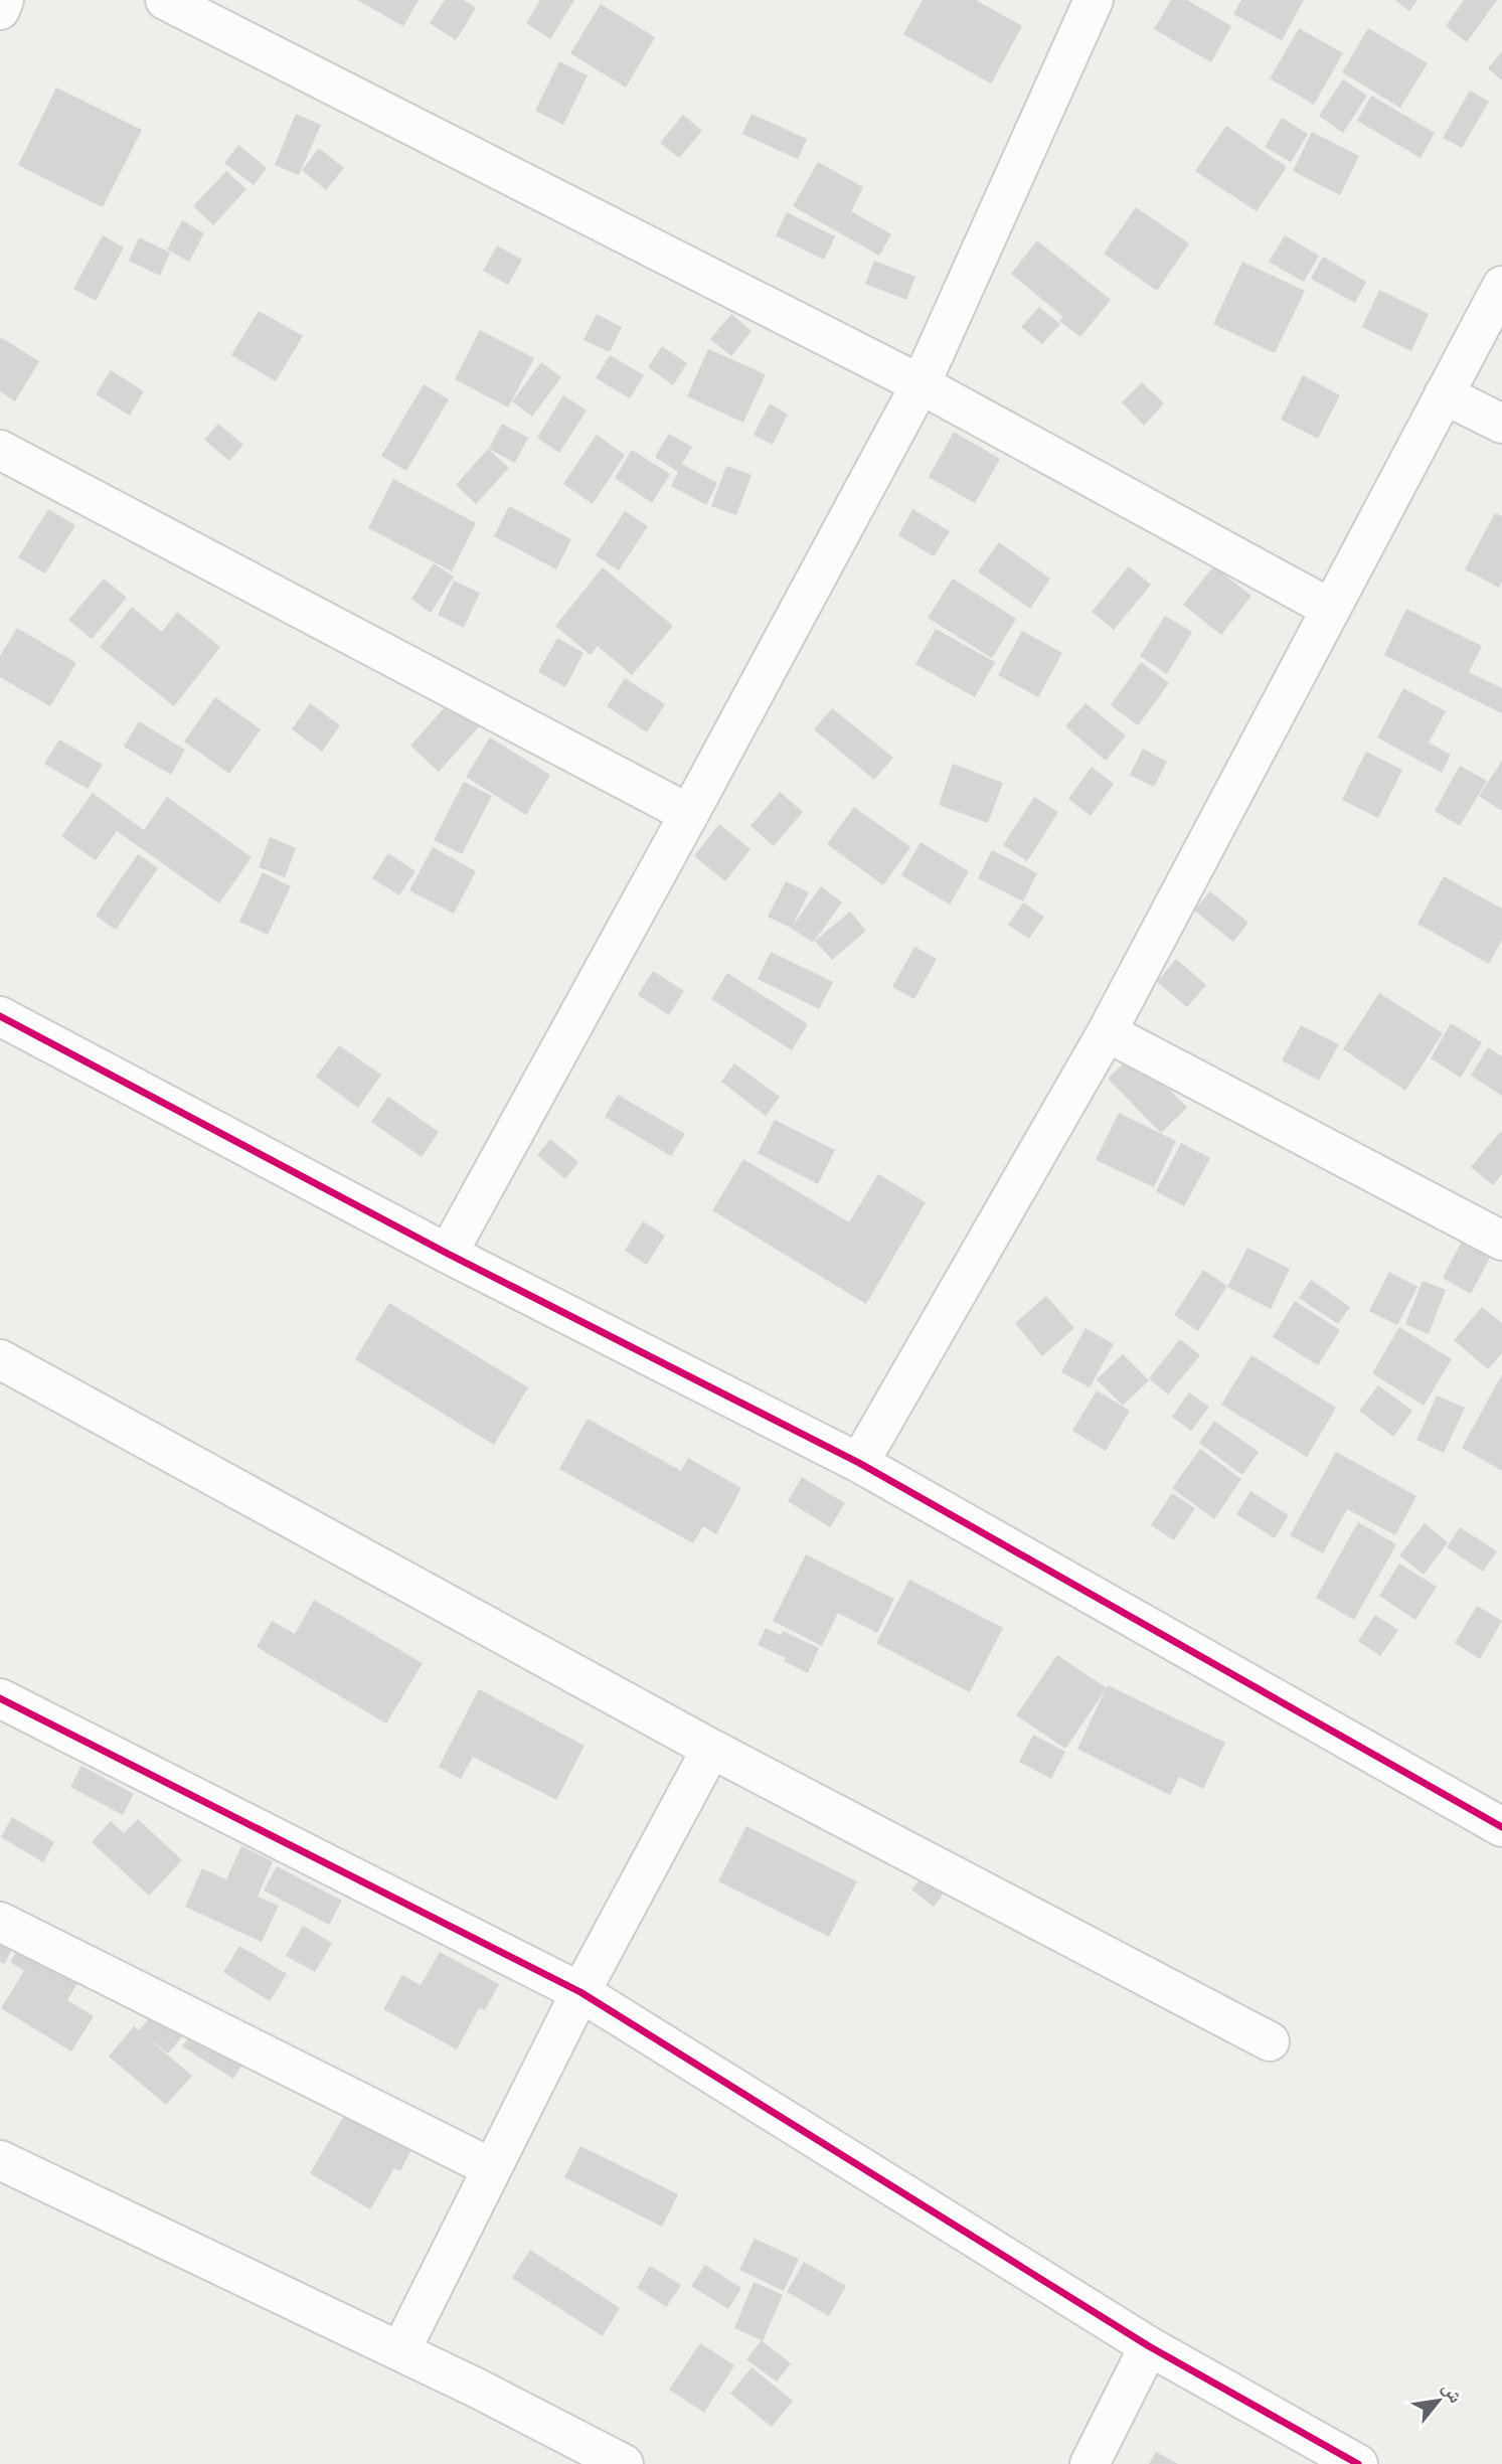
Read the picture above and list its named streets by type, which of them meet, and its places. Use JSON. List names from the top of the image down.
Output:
{
  "north": "top right"
}
